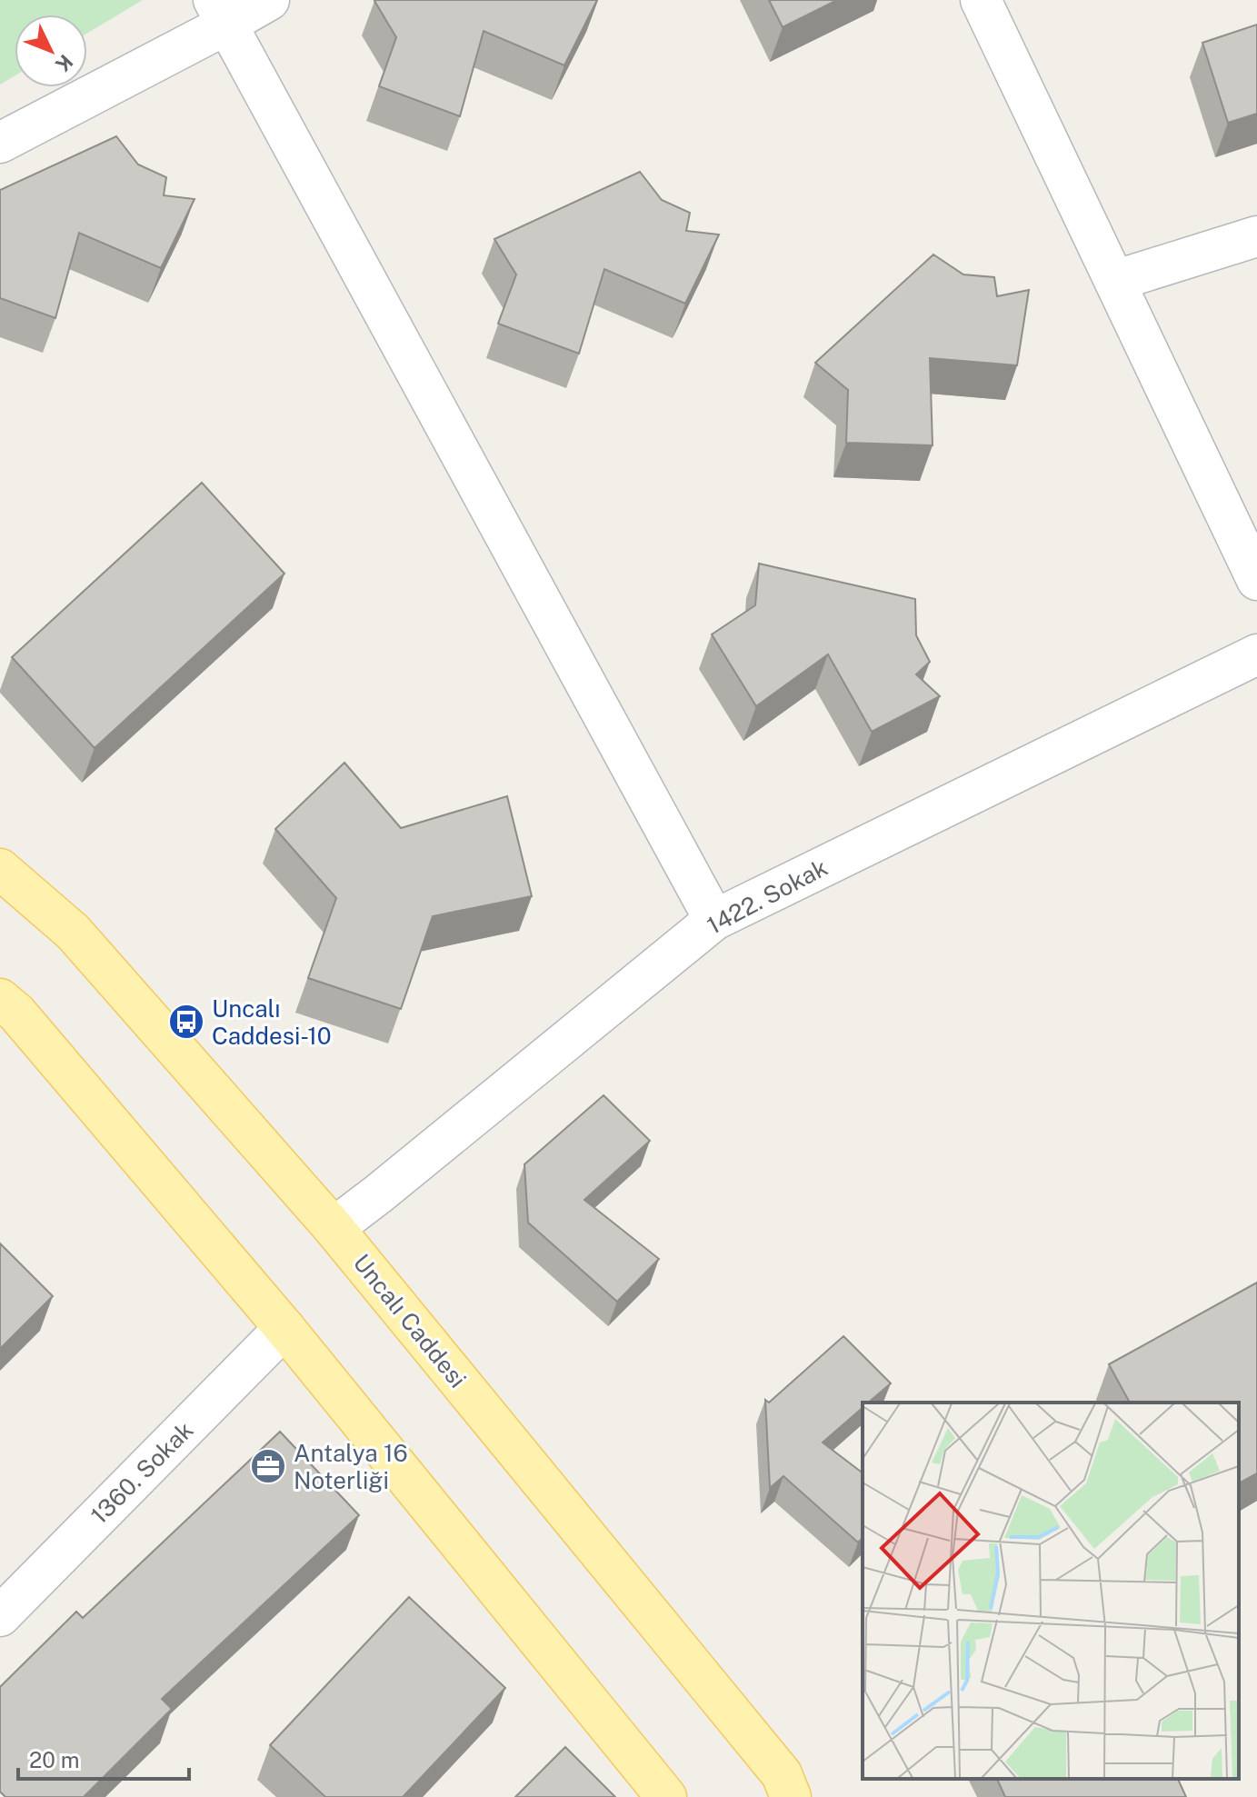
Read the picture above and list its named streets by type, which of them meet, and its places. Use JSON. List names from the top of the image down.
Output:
{
  "streets": {
    "main road": ["Uncalı Caddesi"],
    "street": ["1422. Sokak", "1360. Sokak"]
  },
  "crossings": [
    ["1422. Sokak", "Uncalı Caddesi"]
  ],
  "places": {
    "bus stop": ["Uncalı Caddesi-10"],
    "office": ["Antalya 16 Noterliği"]
  },
  "scale_bar": "20 m",
  "north": "bottom right"
}
